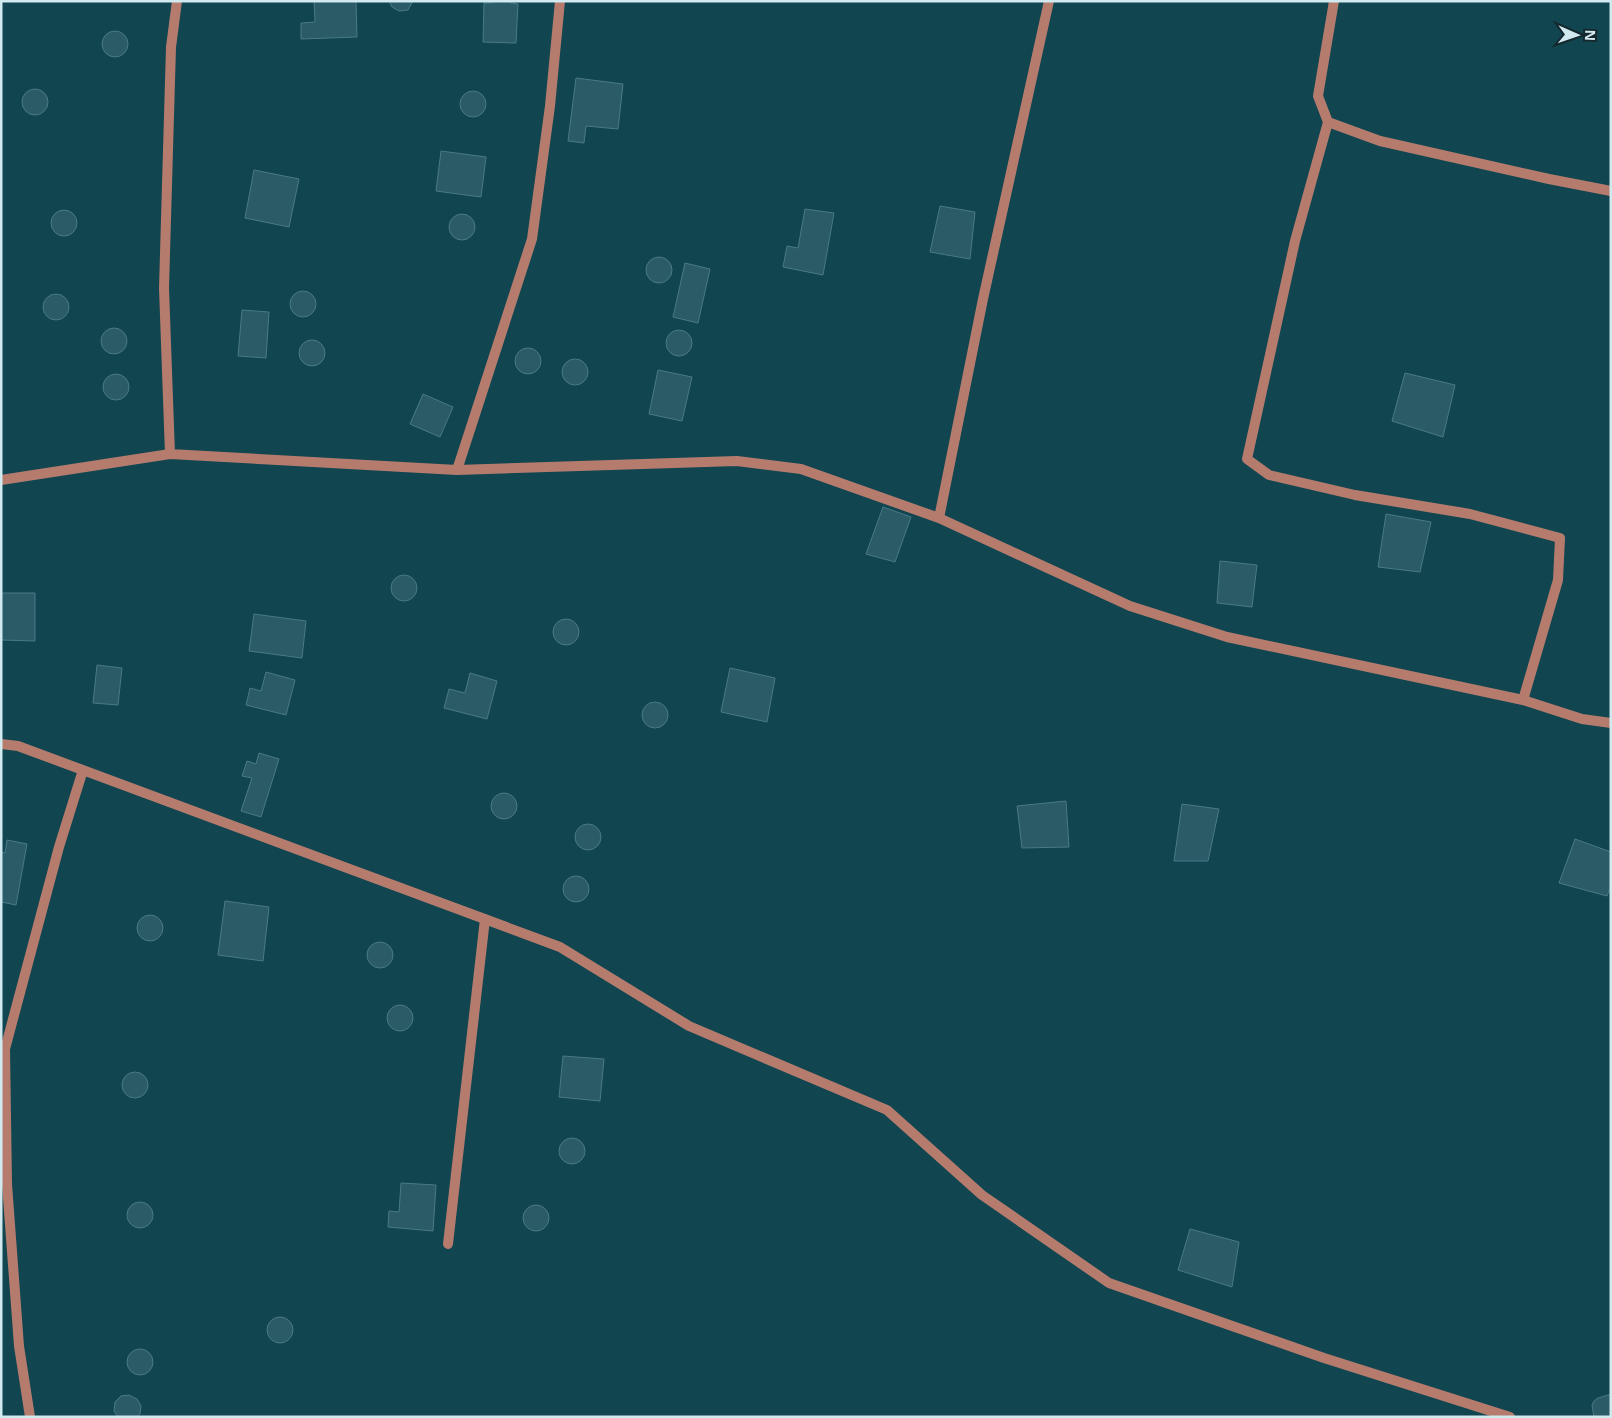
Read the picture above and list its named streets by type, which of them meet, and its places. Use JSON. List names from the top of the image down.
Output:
{
  "north": "right"
}
